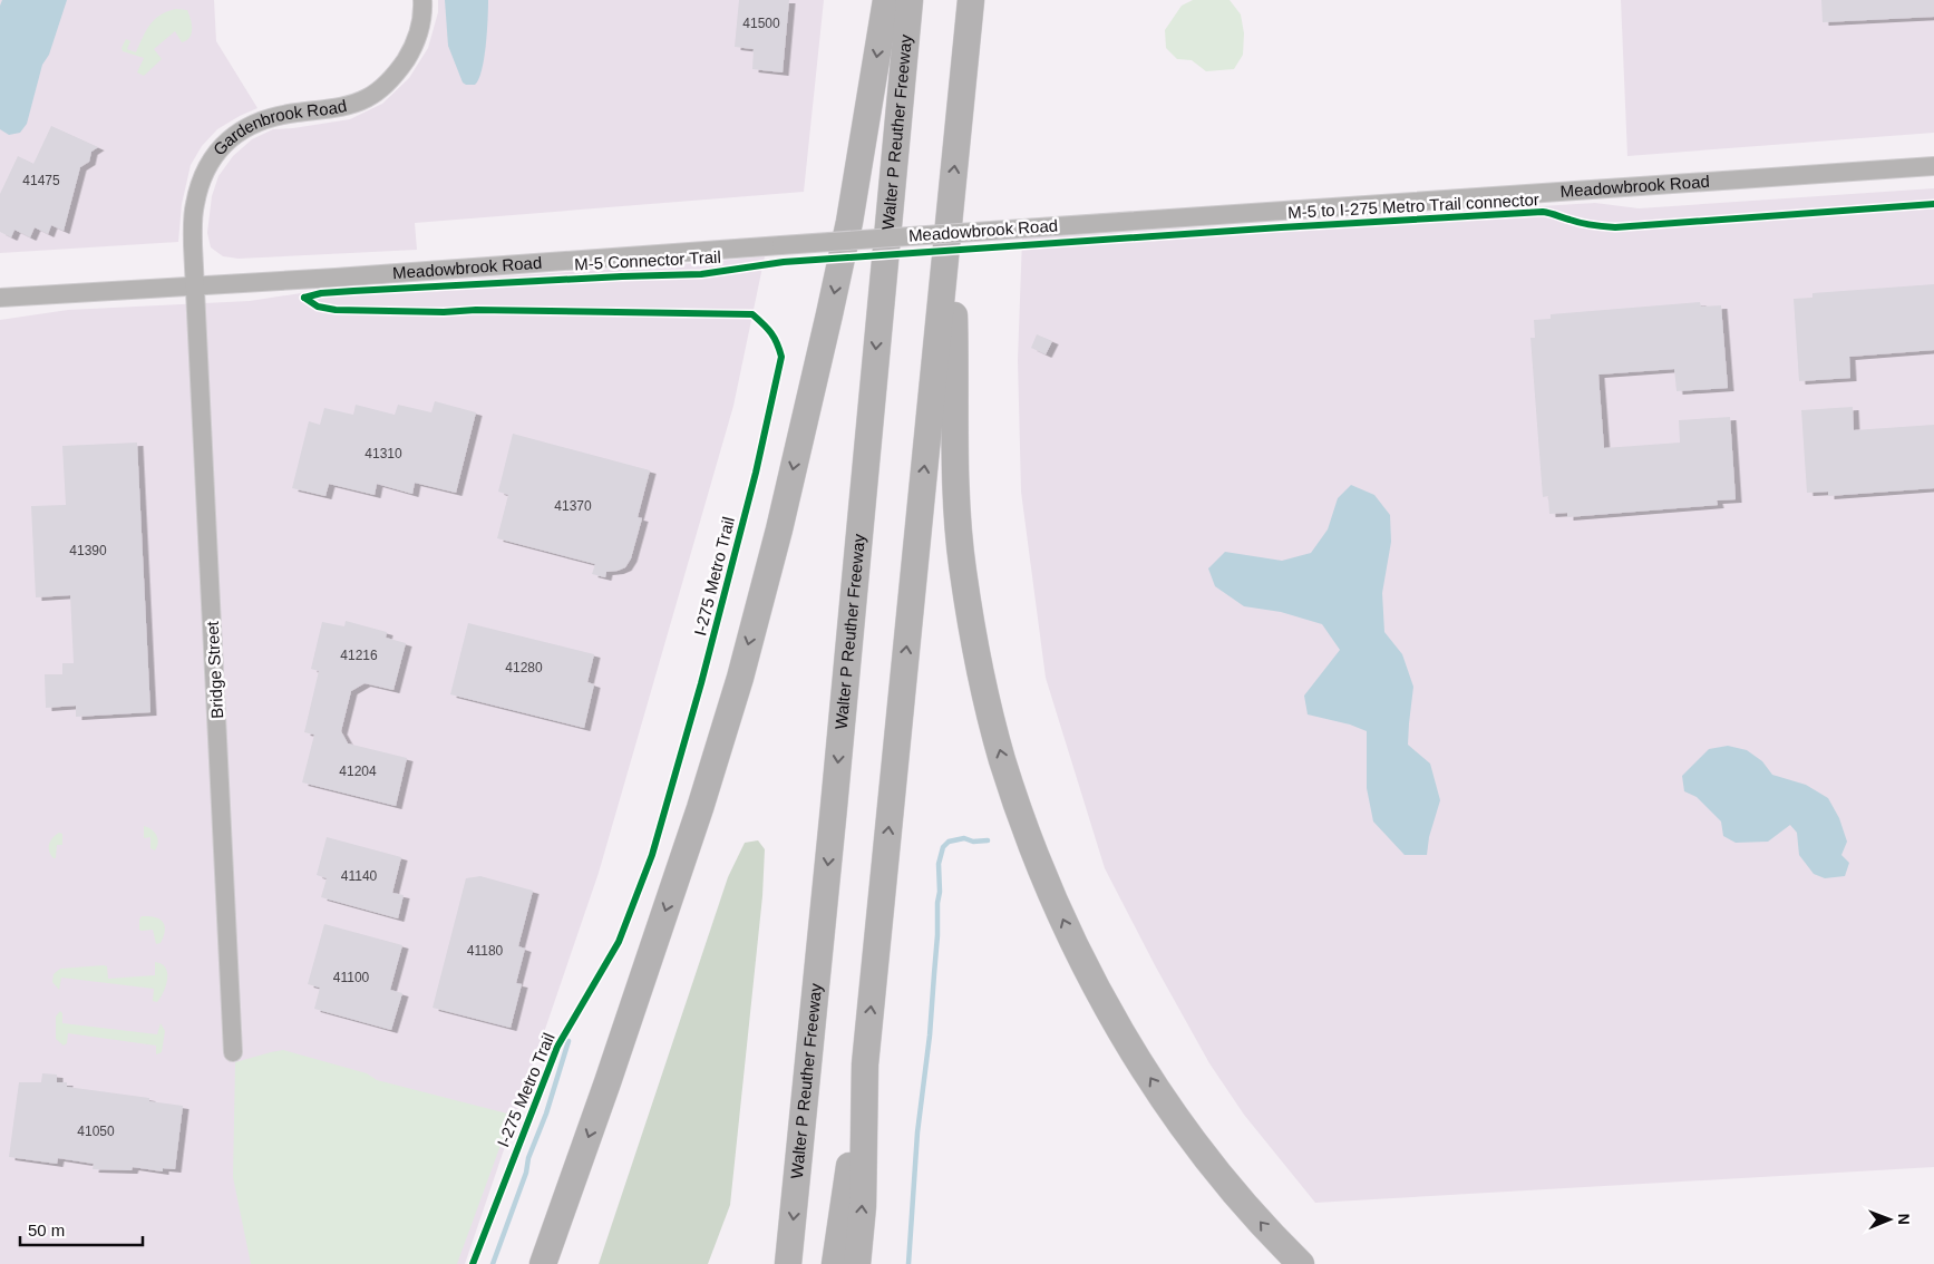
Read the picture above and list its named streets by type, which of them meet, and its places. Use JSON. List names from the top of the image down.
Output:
{
  "streets": {
    "highway": ["Walter P Reuther Freeway"],
    "street": ["Gardenbrook Road", "Meadowbrook Road", "Bridge Street"],
    "cycle path": ["M-5 to I-275 Metro Trail connector", "I-275 Metro Trail"]
  },
  "crossings": [
    ["Gardenbrook Road", "Meadowbrook Road"],
    ["Gardenbrook Road", "Bridge Street"],
    ["Meadowbrook Road", "Bridge Street"]
  ],
  "house_numbers": [
    "41500",
    "41475",
    "41310",
    "41370",
    "41390",
    "41216",
    "41280",
    "41204",
    "41140",
    "41180",
    "41100",
    "41050"
  ],
  "scale_bar": "50 m",
  "north": "right"
}
